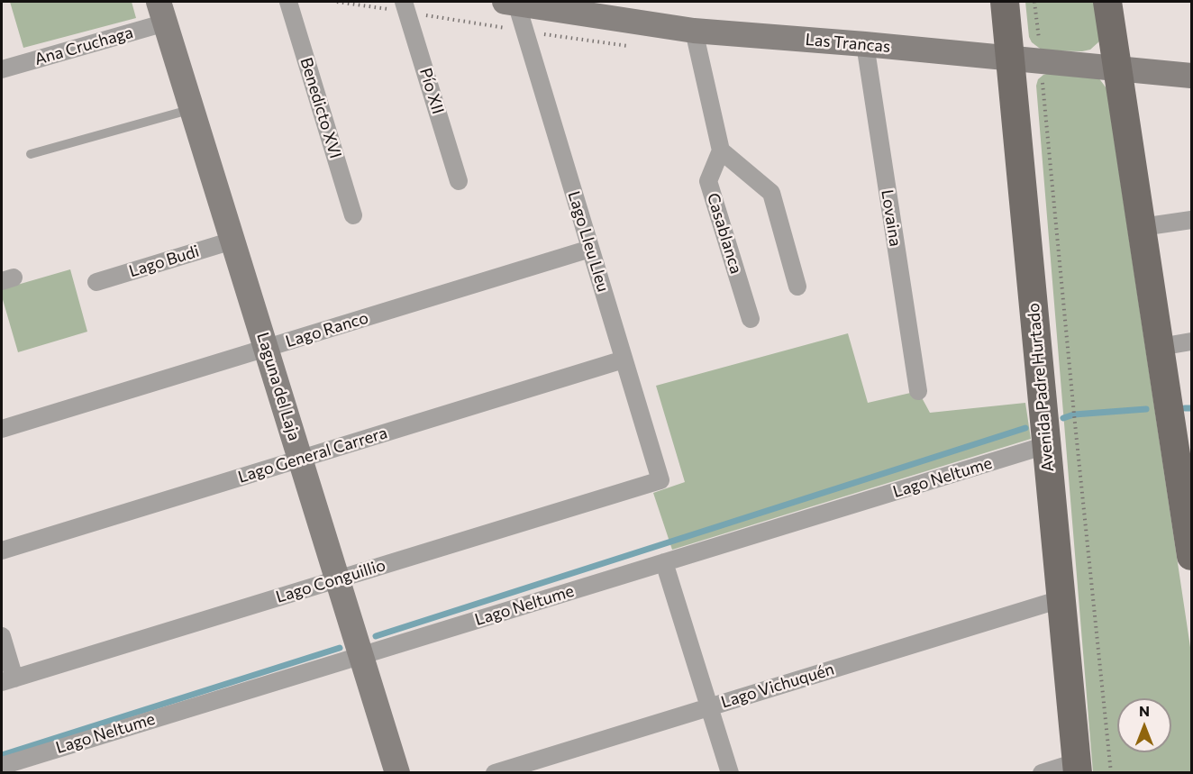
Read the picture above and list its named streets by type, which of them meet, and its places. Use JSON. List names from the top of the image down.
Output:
{
  "streets": {
    "main road": ["Avenida Padre Hurtado"],
    "street": [
      "Las Trancas",
      "Ana Cruchaga",
      "Pío XII",
      "Benedicto XVI",
      "Lovaina",
      "Casablanca",
      "Lago Lleu Lleu",
      "Lago Budi",
      "Lago Ranco",
      "Laguna del Laja",
      "Lago General Carrera",
      "Lago Neltume",
      "Lago Conguillio",
      "Lago Vichuquén"
    ]
  },
  "crossings": [
    ["Las Trancas", "Lovaina"],
    ["Las Trancas", "Lago Lleu Lleu"],
    ["Las Trancas", "Avenida Padre Hurtado"],
    ["Ana Cruchaga", "Laguna del Laja"],
    ["Lago Lleu Lleu", "Lago Ranco"],
    ["Lago Lleu Lleu", "Lago General Carrera"],
    ["Lago Lleu Lleu", "Lago Conguillio"],
    ["Lago Budi", "Laguna del Laja"],
    ["Lago Ranco", "Laguna del Laja"],
    ["Laguna del Laja", "Lago General Carrera"],
    ["Laguna del Laja", "Lago Neltume"],
    ["Laguna del Laja", "Lago Conguillio"],
    ["Avenida Padre Hurtado", "Lago Neltume"],
    ["Avenida Padre Hurtado", "Lago Vichuquén"]
  ],
  "north": "top"
}
